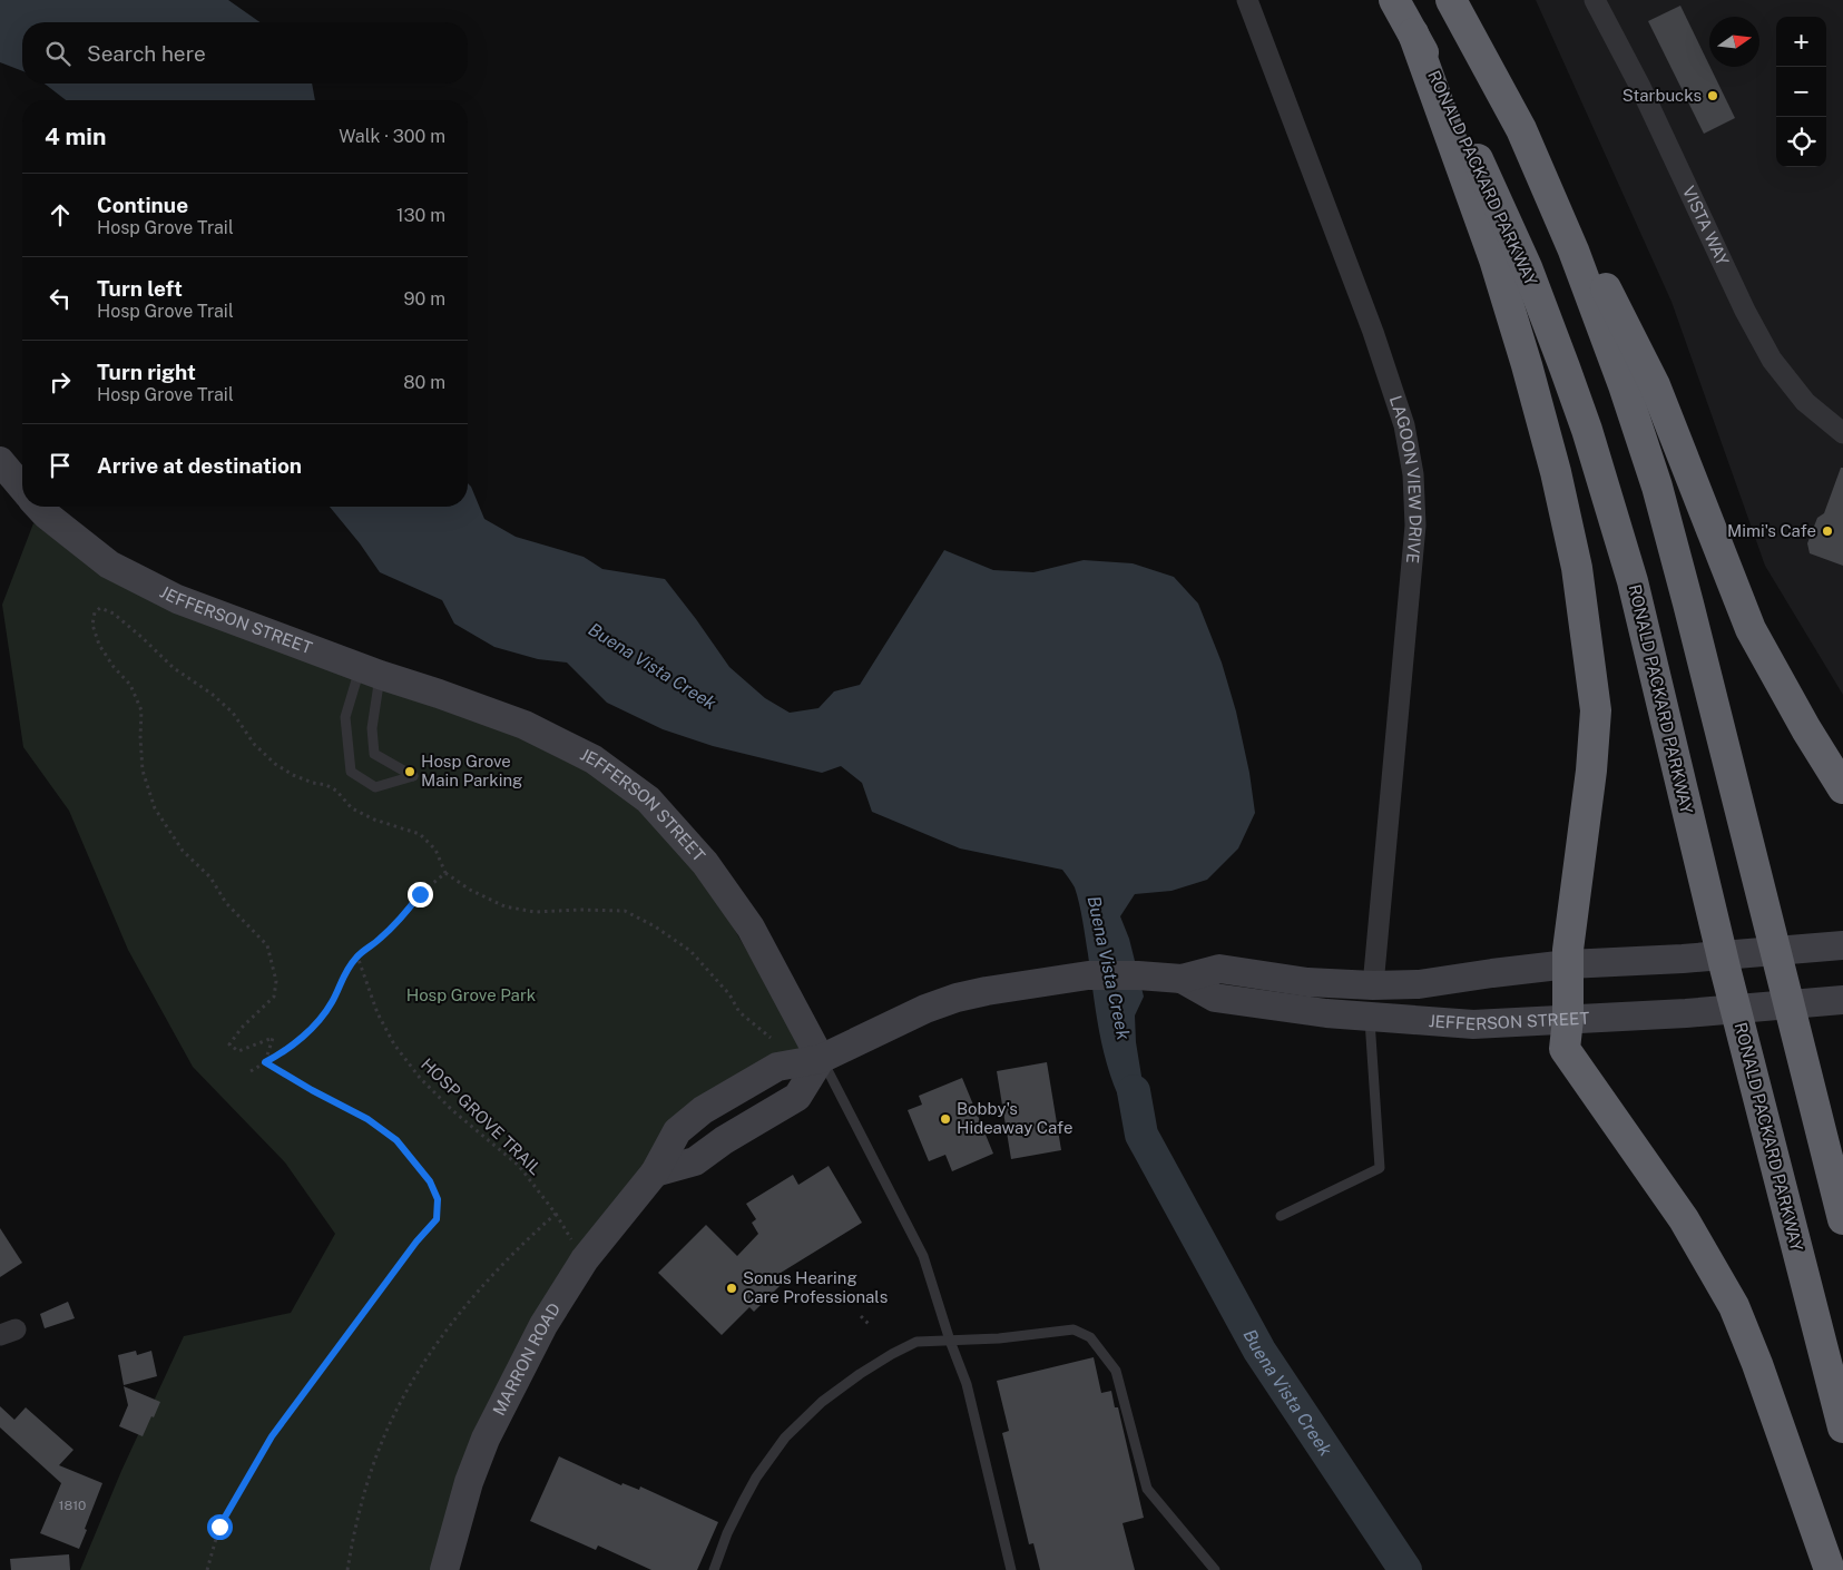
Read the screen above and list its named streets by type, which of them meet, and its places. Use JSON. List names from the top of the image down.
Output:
{
  "streets": {
    "highway": ["RONALD PACKARD PARKWAY"],
    "main road": ["JEFFERSON STREET", "MARRON ROAD"],
    "street": ["VISTA WAY", "LAGOON VIEW DRIVE"],
    "path": ["HOSP GROVE TRAIL"]
  },
  "crossings": [
    ["LAGOON VIEW DRIVE", "JEFFERSON STREET"],
    ["JEFFERSON STREET", "MARRON ROAD"]
  ],
  "water": ["Buena Vista Creek"],
  "parks": ["Hosp Grove Park"],
  "places": [
    "Starbucks",
    "Mimi's Cafe",
    "Hosp Grove Main Parking",
    "Bobby's Hideaway Cafe",
    "Sonus Hearing Care Professionals"
  ],
  "house_numbers": ["1810"],
  "north": "right",
  "page": {
    "map_buttons": ["+", "−"],
    "search": "Search here",
    "heading": ["4 min", "Walk · 300 m"],
    "list": [
      ["Continue", "Hosp Grove Trail", "130 m"],
      ["Turn left", "Hosp Grove Trail", "90 m"],
      ["Turn right", "Hosp Grove Trail", "80 m"],
      "Arrive at destination"
    ]
  }
}
